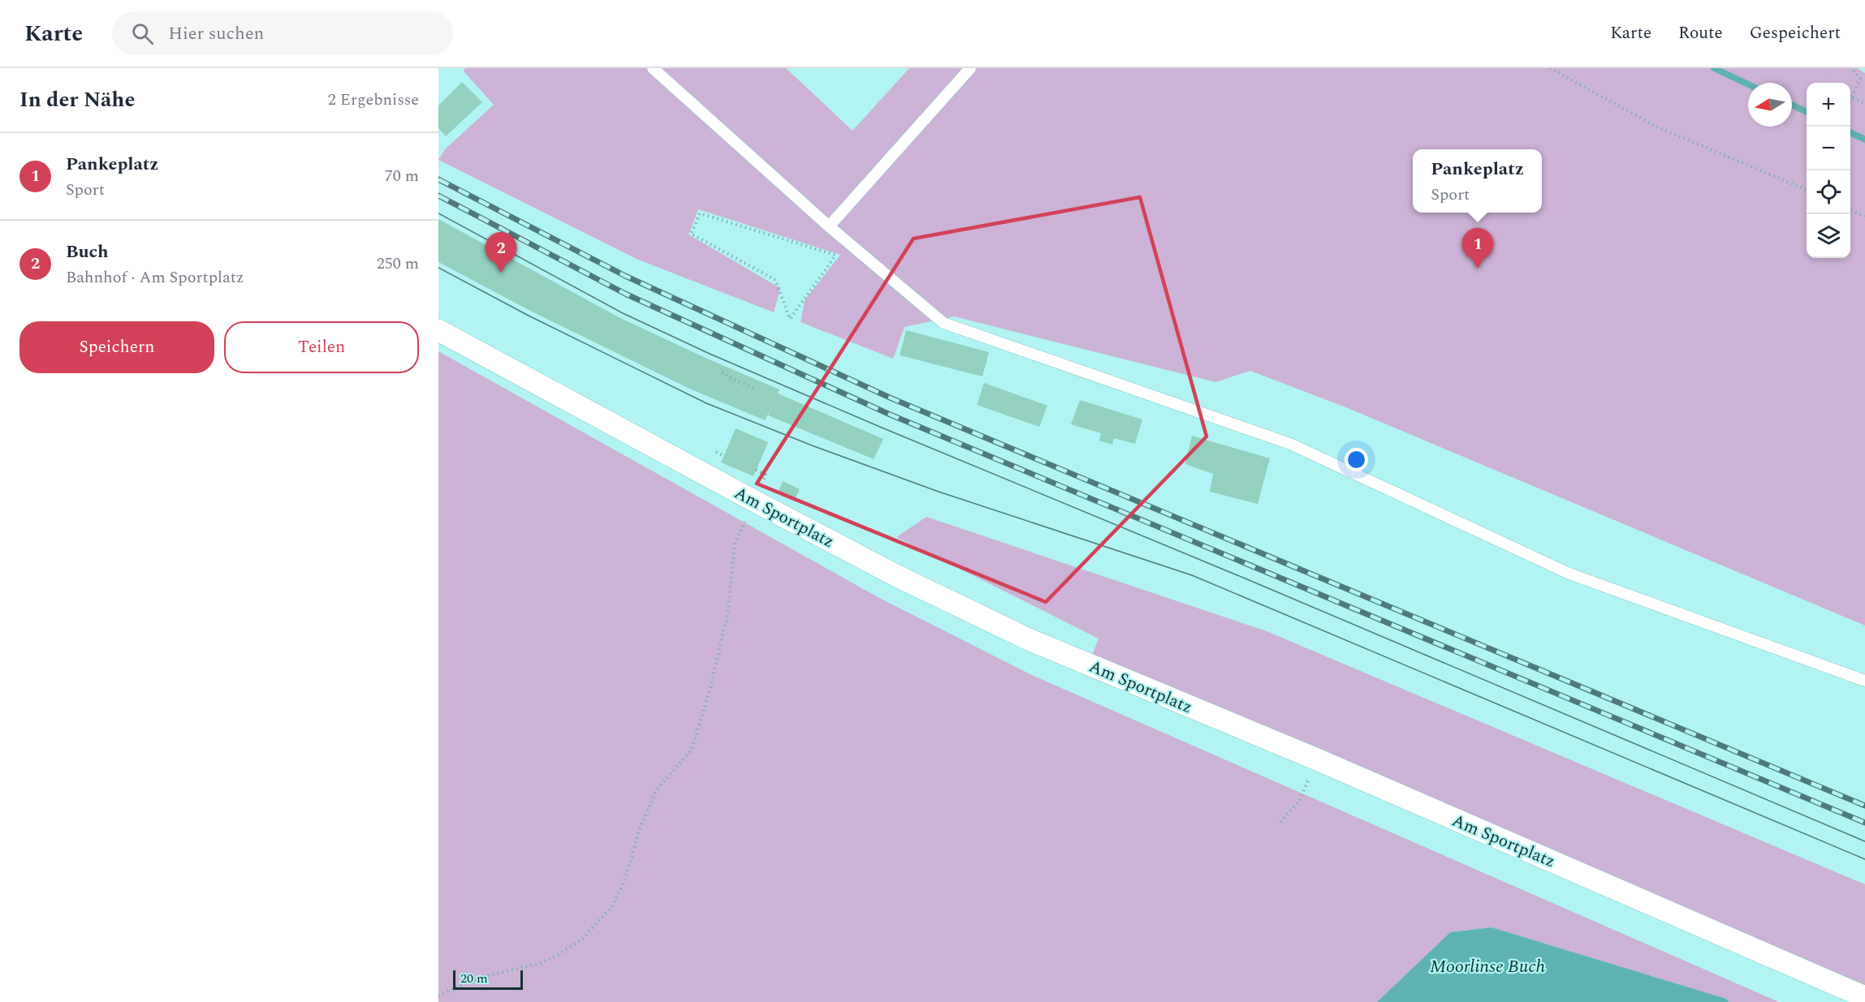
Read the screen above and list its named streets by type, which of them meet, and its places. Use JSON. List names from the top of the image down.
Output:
{
  "streets": {
    "street": ["Am Sportplatz"]
  },
  "water": ["Moorlinse Buch"],
  "scale_bar": "20 m",
  "north": "left",
  "page": {
    "header": "Karte",
    "search": "Hier suchen",
    "nav": ["Karte", "Route", "Gespeichert"],
    "heading": ["In der Nähe", "2 Ergebnisse"],
    "map_buttons": ["+", "−"],
    "list": [
      {
        "mark": "1",
        "name": "Pankeplatz",
        "note": "Sport",
        "value": "70 m"
      },
      {
        "mark": "2",
        "name": "Buch",
        "note": "Bahnhof · Am Sportplatz",
        "value": "250 m"
      }
    ],
    "popup": ["Pankeplatz", "Sport"],
    "pins": ["1", "2"],
    "buttons": ["Speichern", "Teilen"],
    "scale": "20 m"
  }
}
